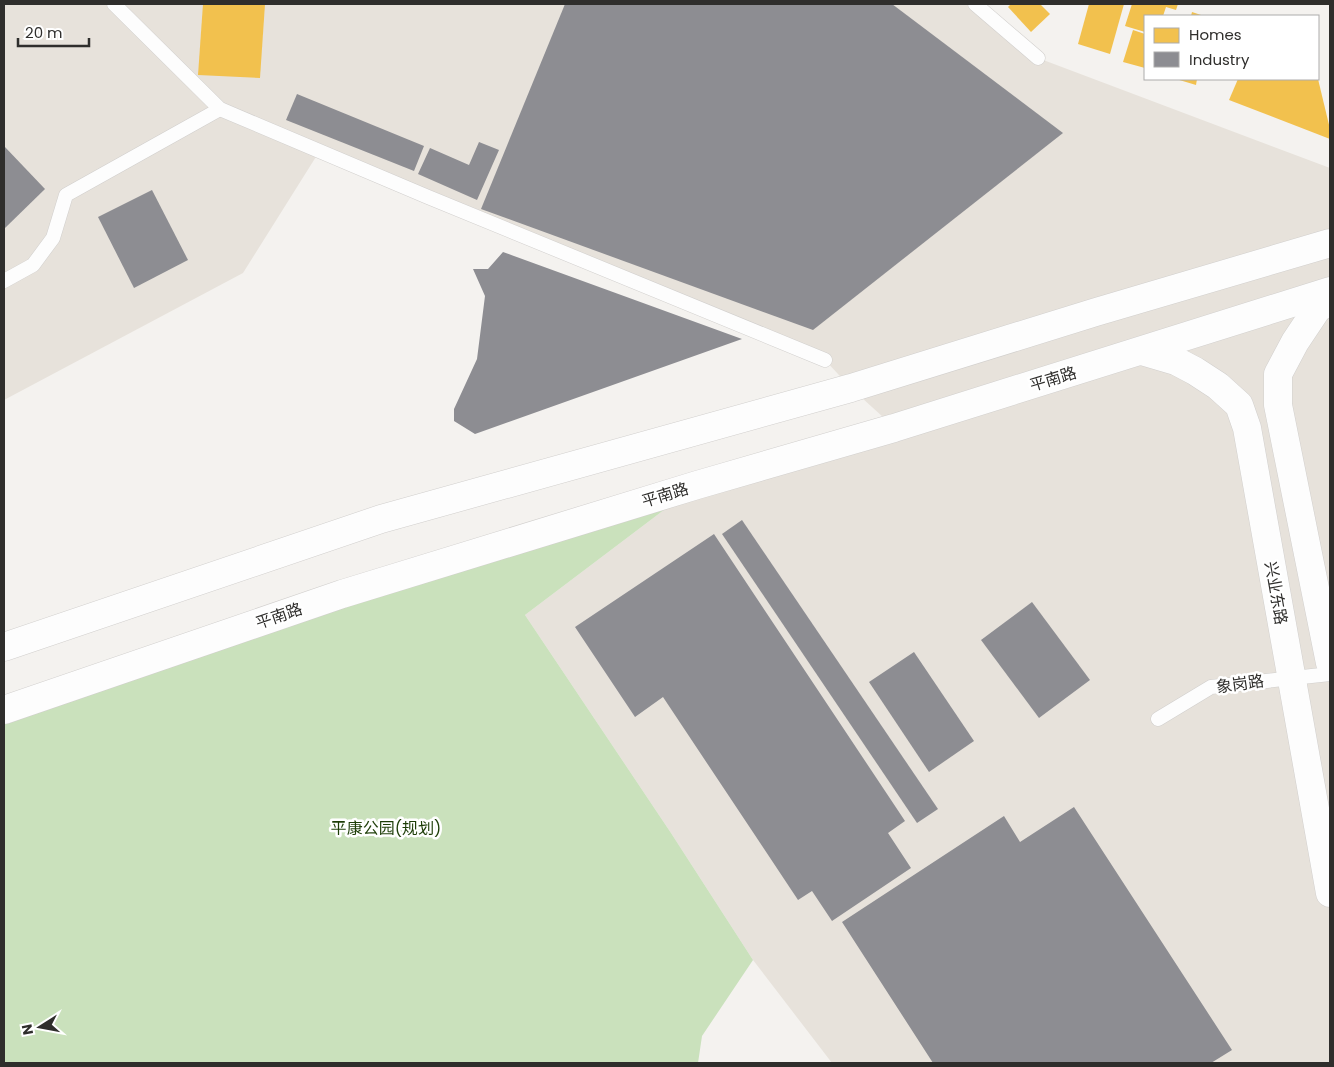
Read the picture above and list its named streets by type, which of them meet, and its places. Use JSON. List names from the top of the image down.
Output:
{
  "streets": {
    "main road": ["平南路", "兴业东路"],
    "lane": ["象岗路"]
  },
  "crossings": [
    ["平南路", "兴业东路"],
    ["兴业东路", "象岗路"]
  ],
  "parks": ["平康公园(规划)"],
  "legend": ["Homes", "Industry"],
  "scale_bar": "20 m",
  "north": "left"
}
